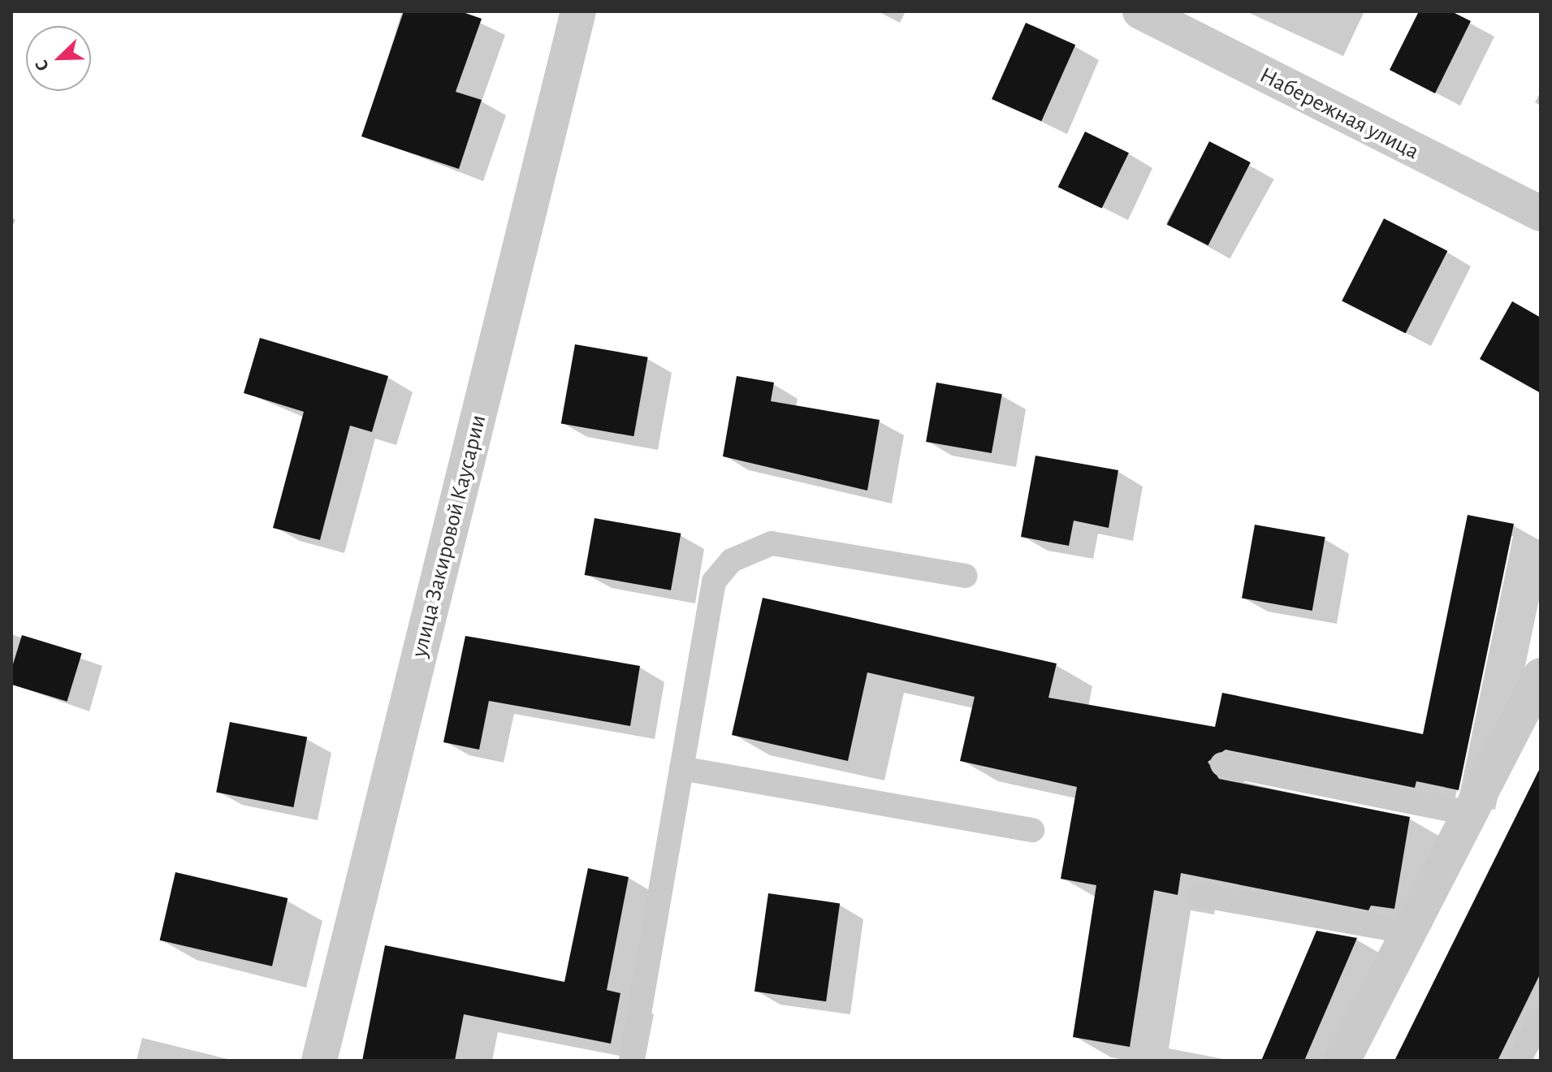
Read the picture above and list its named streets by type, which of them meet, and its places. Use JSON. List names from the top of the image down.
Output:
{
  "streets": {
    "street": ["Набережная улица", "улица Закировой Каусарии"]
  },
  "north": "bottom left"
}
